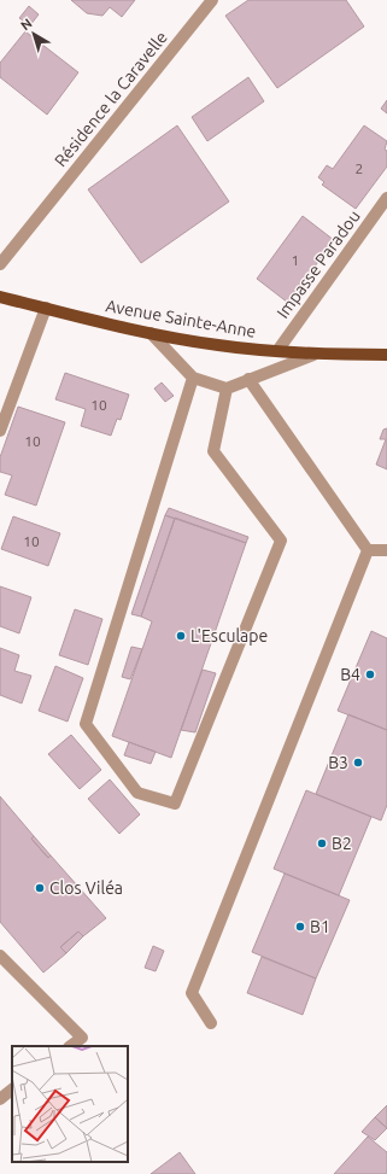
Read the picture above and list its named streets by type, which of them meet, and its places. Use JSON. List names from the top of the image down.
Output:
{
  "streets": {
    "main road": ["Avenue Sainte-Anne"],
    "street": ["Résidence la Caravelle", "Impasse Paradou"]
  },
  "crossings": [
    ["Impasse Paradou", "Avenue Sainte-Anne"]
  ],
  "places": [
    "L'Esculape",
    "B4",
    "B3",
    "B2",
    "Clos Viléa",
    "B1"
  ],
  "house_numbers": [
    "2",
    "1",
    "10",
    "10",
    "10"
  ],
  "north": "top left"
}
